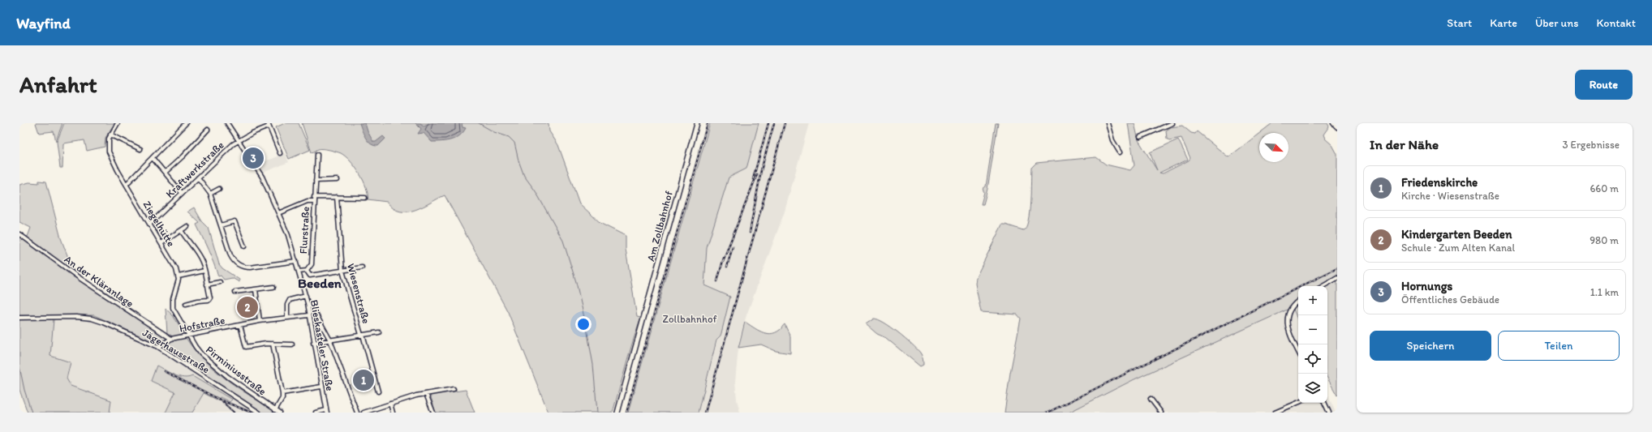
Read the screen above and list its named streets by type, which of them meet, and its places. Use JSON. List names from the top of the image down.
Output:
{
  "streets": {
    "main road": ["Am Zollbahnhof"],
    "street": [
      "Kraftwerkstraße",
      "Ziegelhütte",
      "Flurstraße",
      "An der Kläranlage",
      "Wiesenstraße",
      "Hofstraße",
      "Blieskasteler Straße",
      "Jägerhausstraße",
      "Pirminiusstraße"
    ]
  },
  "crossings": [
    ["Kraftwerkstraße", "Ziegelhütte"],
    ["Kraftwerkstraße", "Blieskasteler Straße"],
    ["An der Kläranlage", "Hofstraße"],
    ["Hofstraße", "Blieskasteler Straße"],
    ["Hofstraße", "Jägerhausstraße"],
    ["Hofstraße", "Pirminiusstraße"]
  ],
  "districts": ["Beeden"],
  "parks": ["Zollbahnhof"],
  "north": "bottom right",
  "page": {
    "header": "Wayfind",
    "nav": [
      "Start",
      "Karte",
      "Über uns",
      "Kontakt"
    ],
    "buttons": [
      "Route",
      ["Speichern", "Teilen"]
    ],
    "title": "Anfahrt",
    "heading": ["In der Nähe", "3 Ergebnisse"],
    "pins": ["3", "2", "1"],
    "list": [
      {
        "mark": "1",
        "name": "Friedenskirche",
        "note": "Kirche · Wiesenstraße",
        "value": "660 m"
      },
      {
        "mark": "2",
        "name": "Kindergarten Beeden",
        "note": "Schule · Zum Alten Kanal",
        "value": "980 m"
      },
      {
        "mark": "3",
        "name": "Hornungs",
        "note": "Öffentliches Gebäude",
        "value": "1.1 km"
      }
    ],
    "map_buttons": ["+", "−"]
  }
}
